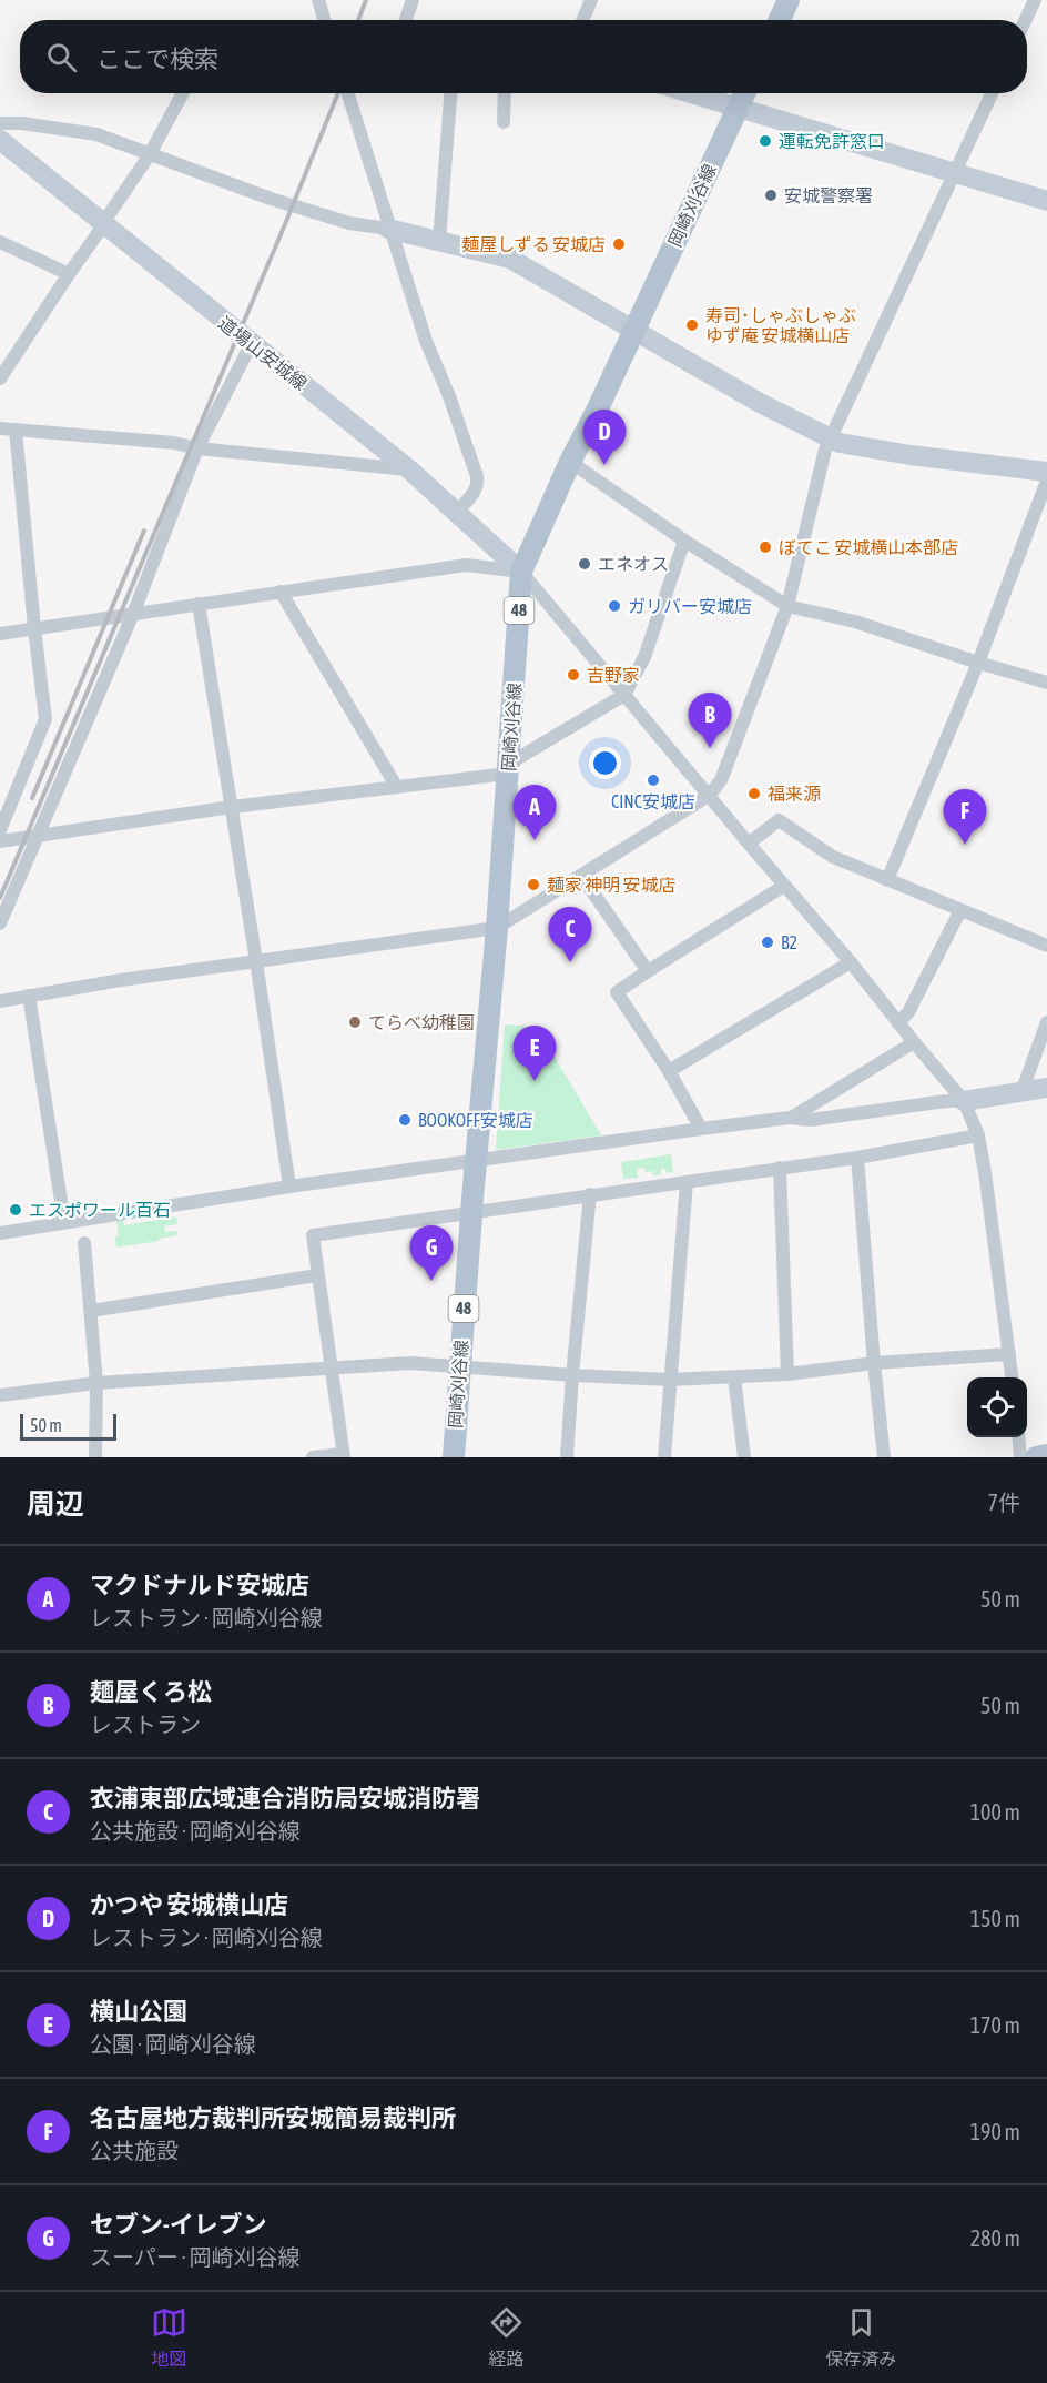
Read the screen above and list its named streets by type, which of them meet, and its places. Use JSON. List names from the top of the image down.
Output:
{
  "streets": {
    "main road": ["岡崎刈谷線", "48"],
    "street": ["道場山安城線"]
  },
  "crossings": [
    ["岡崎刈谷線", "道場山安城線"]
  ],
  "places": [
    "運転免許窓口",
    "安城警察署",
    "麺屋しずる 安城店",
    "寿司･しゃぶしゃぶ ゆず庵 安城横山店",
    "ぼてこ 安城横山本部店",
    "エネオス",
    "ガリバー安城店",
    "吉野家",
    "CINC安城店",
    "福来源",
    "麺家 神明 安城店",
    "B2",
    "てらべ幼稚園",
    "BOOKOFF安城店",
    "エスポワール百石"
  ],
  "scale_bar": "50 m",
  "page": {
    "search": "ここで検索",
    "pins": [
      "D",
      "B",
      "A",
      "F",
      "C",
      "E",
      "G"
    ],
    "scale": "50 m",
    "heading": ["周辺", "7件"],
    "list": [
      {
        "mark": "A",
        "name": "マクドナルド安城店",
        "note": "レストラン · 岡崎刈谷線",
        "value": "50 m"
      },
      {
        "mark": "B",
        "name": "麺屋くろ松",
        "note": "レストラン",
        "value": "50 m"
      },
      {
        "mark": "C",
        "name": "衣浦東部広域連合消防局安城消防署",
        "note": "公共施設 · 岡崎刈谷線",
        "value": "100 m"
      },
      {
        "mark": "D",
        "name": "かつや 安城横山店",
        "note": "レストラン · 岡崎刈谷線",
        "value": "150 m"
      },
      {
        "mark": "E",
        "name": "横山公園",
        "note": "公園 · 岡崎刈谷線",
        "value": "170 m"
      },
      {
        "mark": "F",
        "name": "名古屋地方裁判所安城簡易裁判所",
        "note": "公共施設",
        "value": "190 m"
      },
      {
        "mark": "G",
        "name": "セブン-イレブン",
        "note": "スーパー · 岡崎刈谷線",
        "value": "280 m"
      }
    ],
    "nav": ["地図", "経路", "保存済み"]
  }
}
